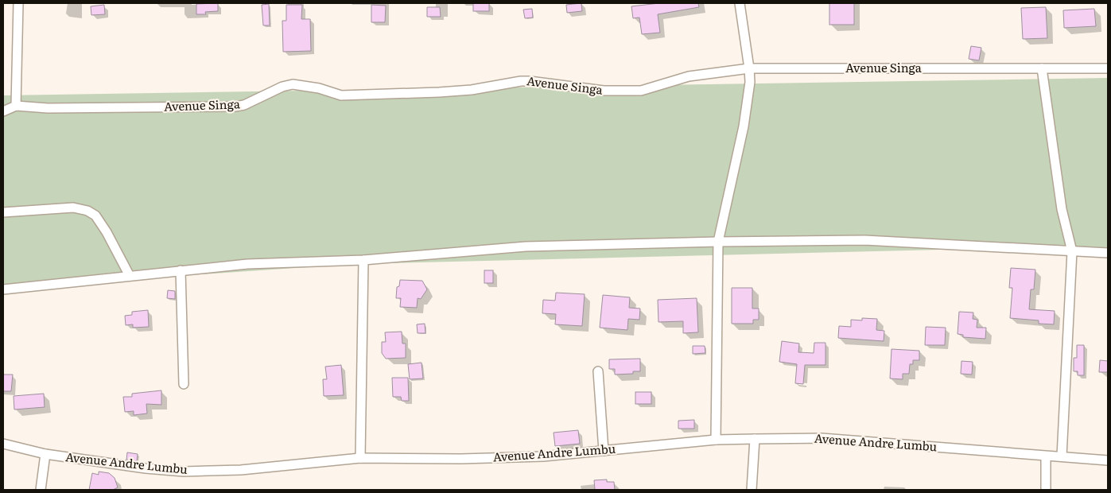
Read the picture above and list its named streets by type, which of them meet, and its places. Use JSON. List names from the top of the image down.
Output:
{
  "streets": {
    "street": ["Avenue Singa", "Avenue Andre Lumbu"]
  }
}
